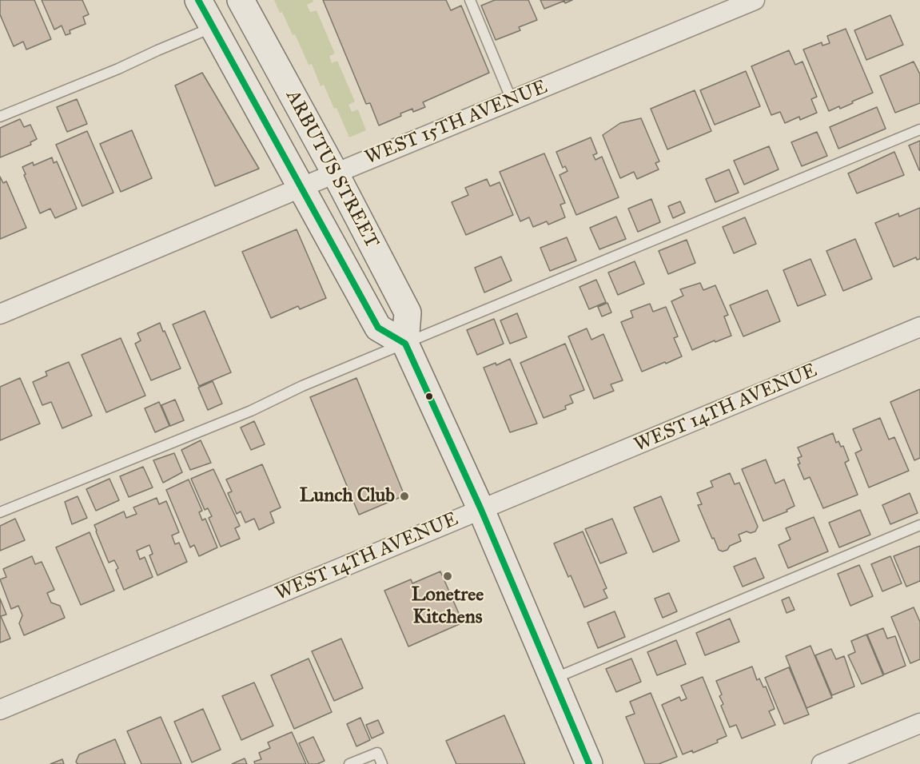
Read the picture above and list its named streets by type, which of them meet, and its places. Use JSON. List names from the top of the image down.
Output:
{
  "streets": {
    "main road": ["ARBUTUS STREET"],
    "street": ["WEST 15TH AVENUE", "WEST 14TH AVENUE"]
  },
  "crossings": [
    ["WEST 15TH AVENUE", "ARBUTUS STREET"],
    ["ARBUTUS STREET", "WEST 14TH AVENUE"]
  ],
  "places": ["Lunch Club", "Lonetree Kitchens"]
}
